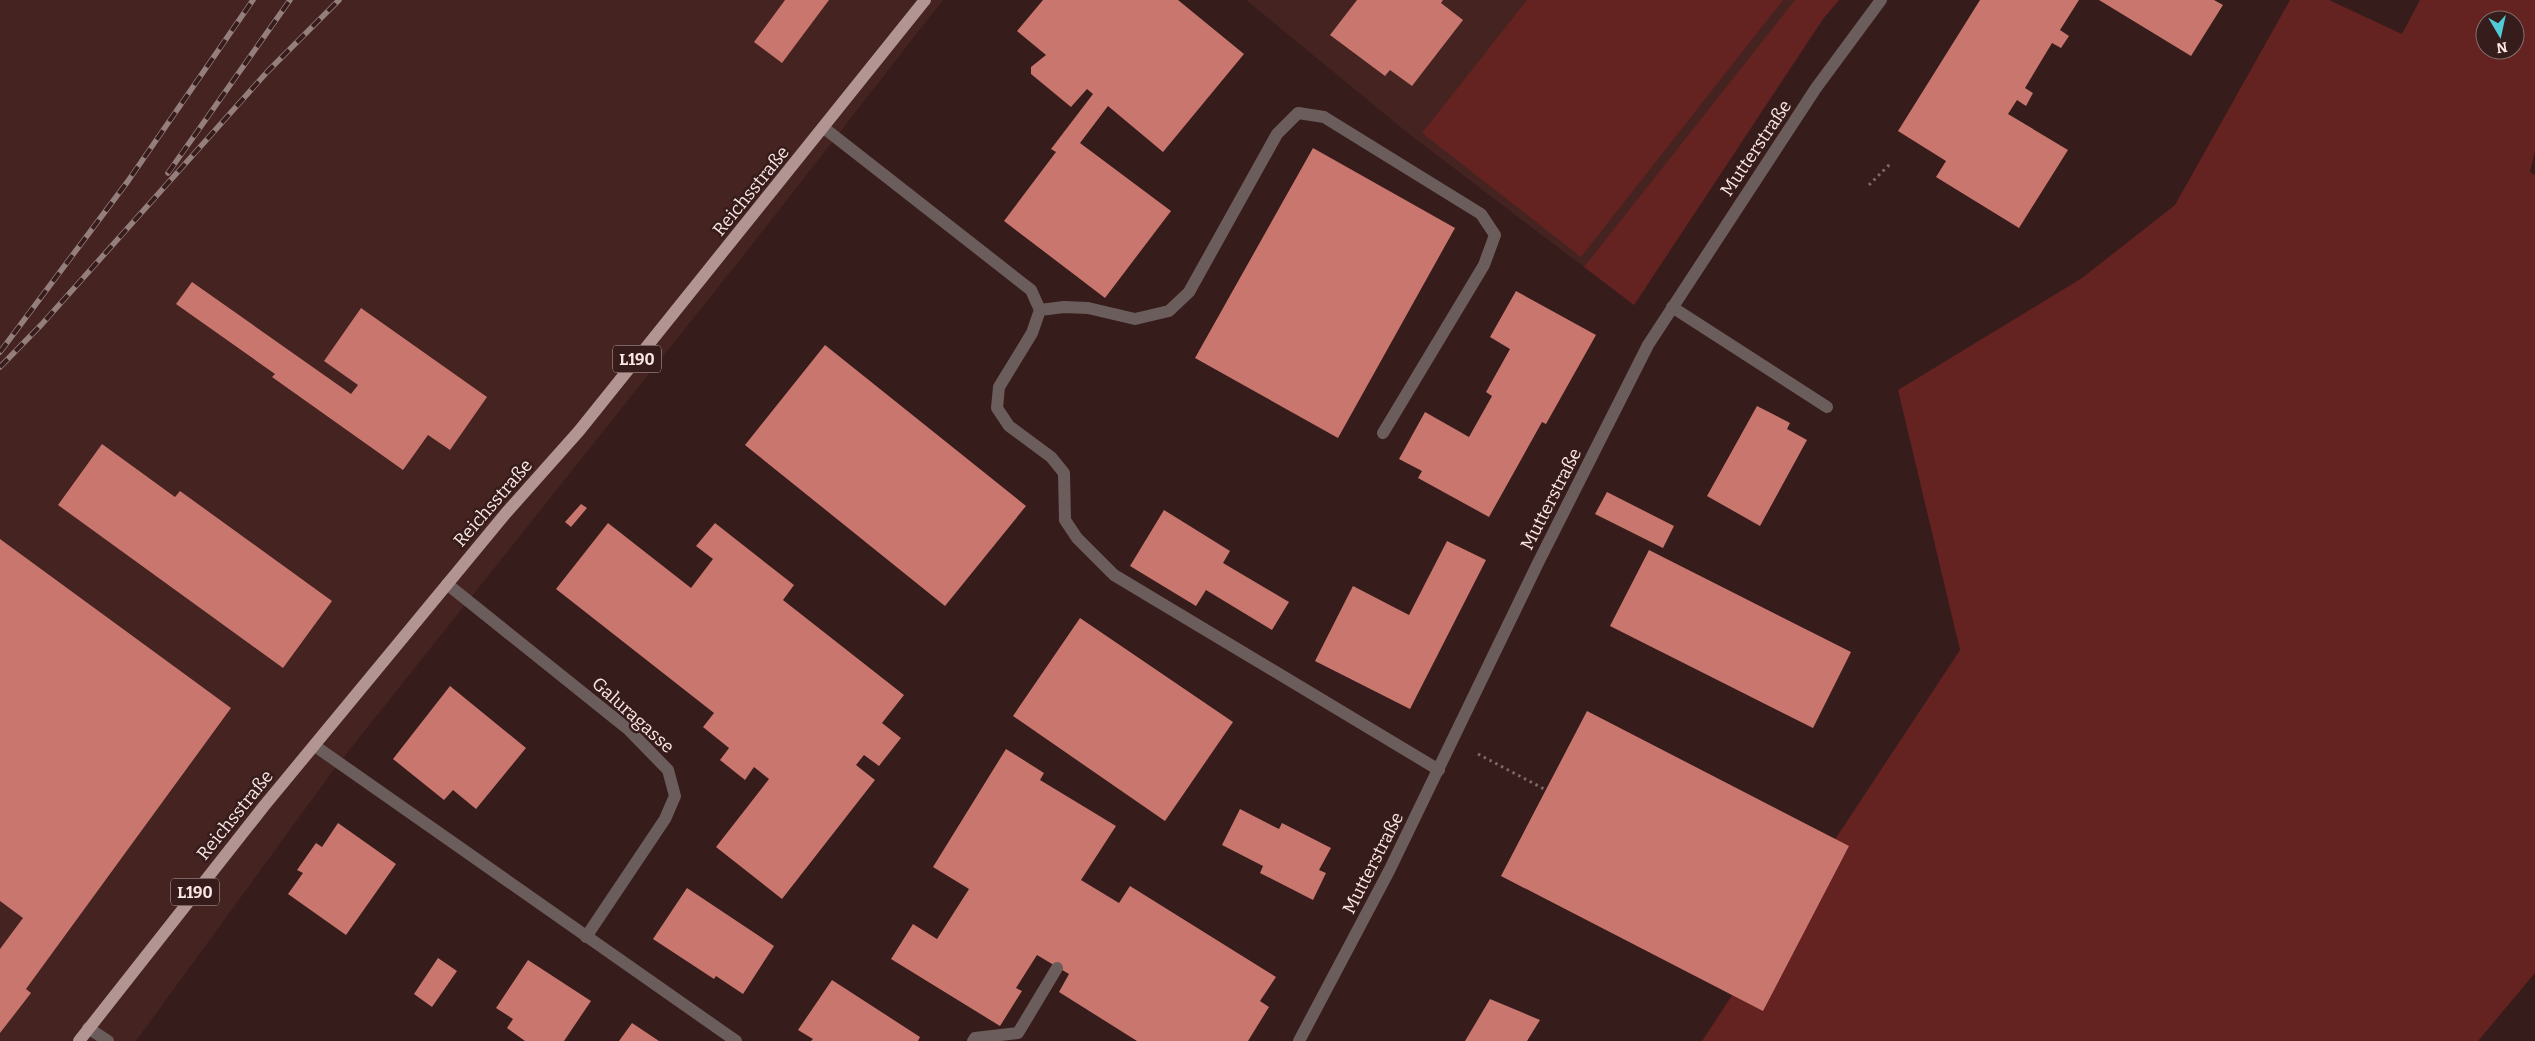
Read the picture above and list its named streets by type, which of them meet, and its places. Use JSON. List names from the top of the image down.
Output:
{
  "streets": {
    "main road": ["Reichsstraße", "L190"],
    "street": ["Mutterstraße", "Galuragasse"]
  },
  "crossings": [
    ["Reichsstraße", "Galuragasse"]
  ],
  "north": "bottom"
}
